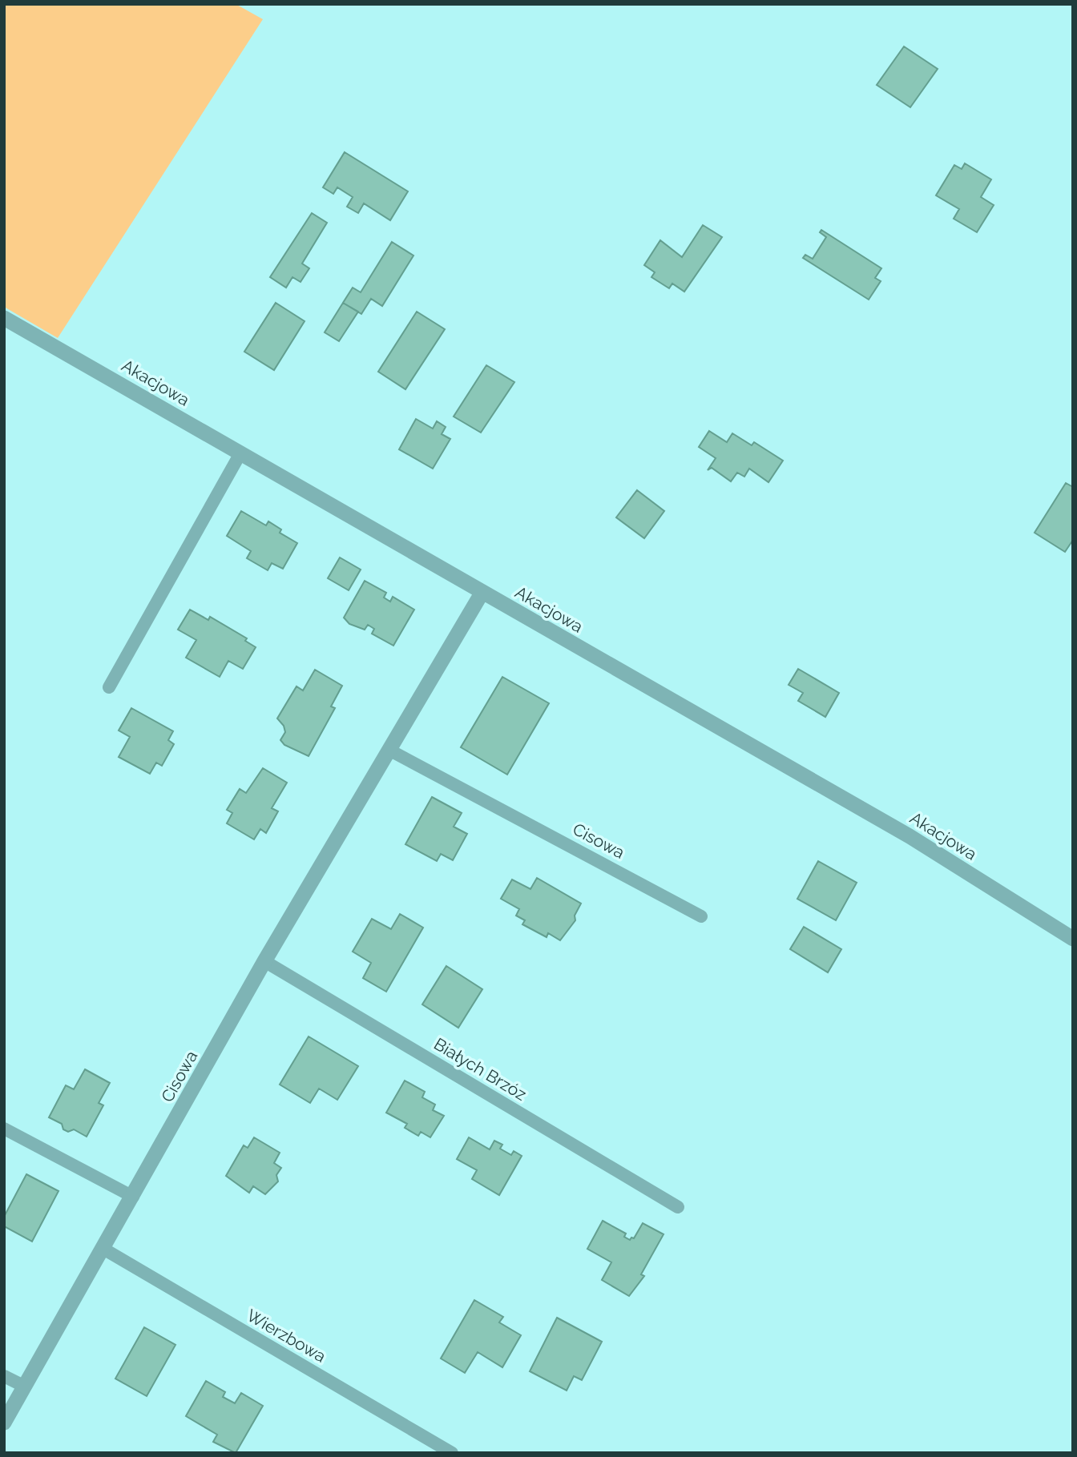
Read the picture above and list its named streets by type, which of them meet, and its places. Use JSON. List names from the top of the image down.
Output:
{
  "streets": {
    "street": ["Akacjowa", "Cisowa"],
    "lane": ["Białych Brzóz", "Wierzbowa"]
  },
  "crossings": [
    ["Akacjowa", "Cisowa"],
    ["Cisowa", "Białych Brzóz"],
    ["Cisowa", "Wierzbowa"]
  ]
}
